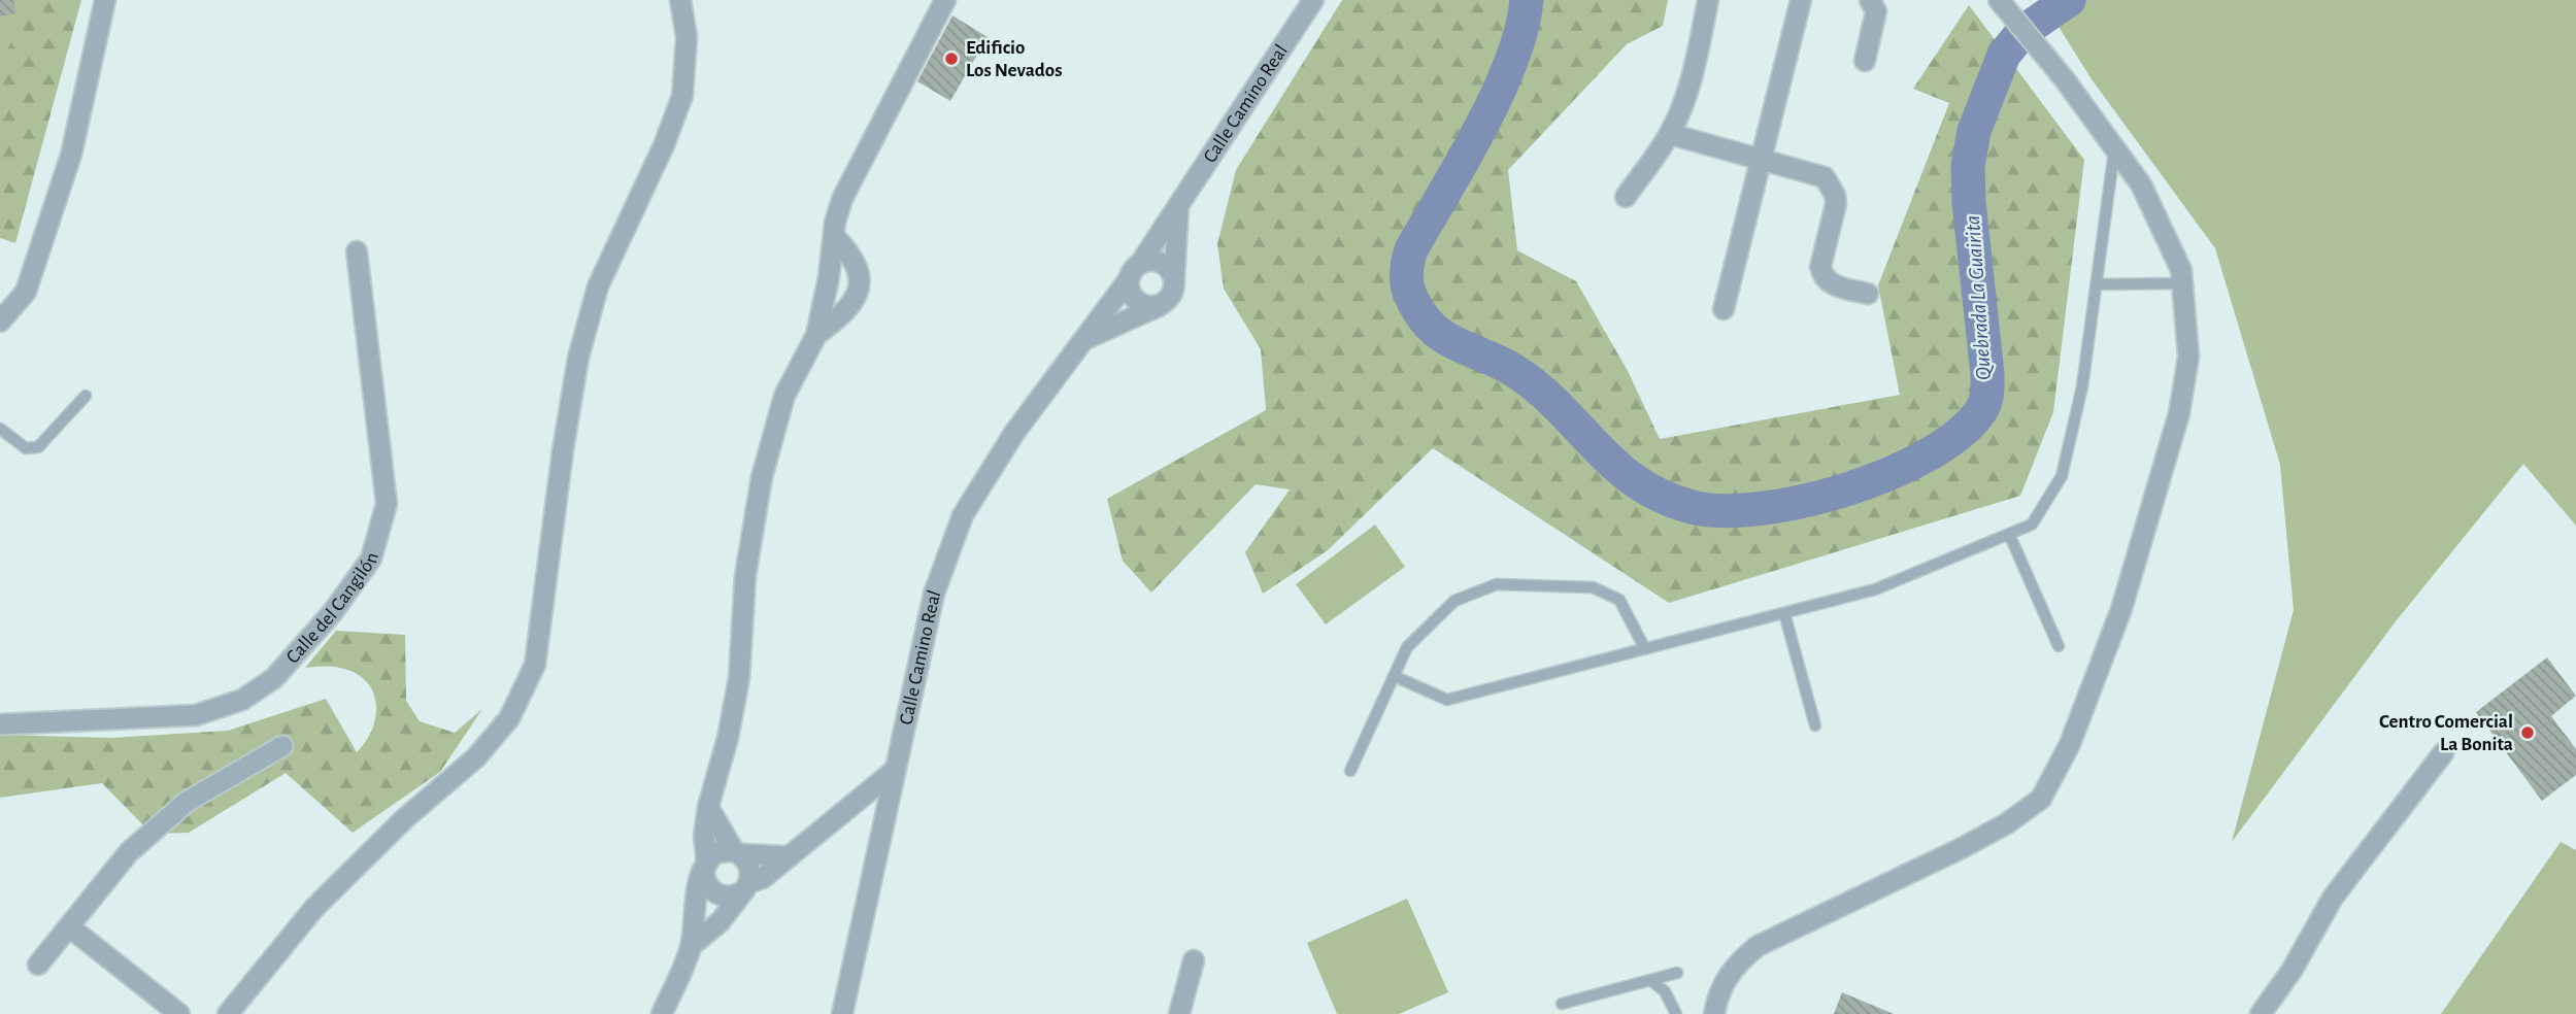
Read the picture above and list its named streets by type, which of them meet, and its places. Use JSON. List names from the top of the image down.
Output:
{
  "streets": {
    "street": ["Calle Camino Real", "Calle del Cangilón"]
  },
  "water": ["Quebrada La Guairita"],
  "places": ["Edificio Los Nevados", "Centro Comercial La Bonita"]
}
